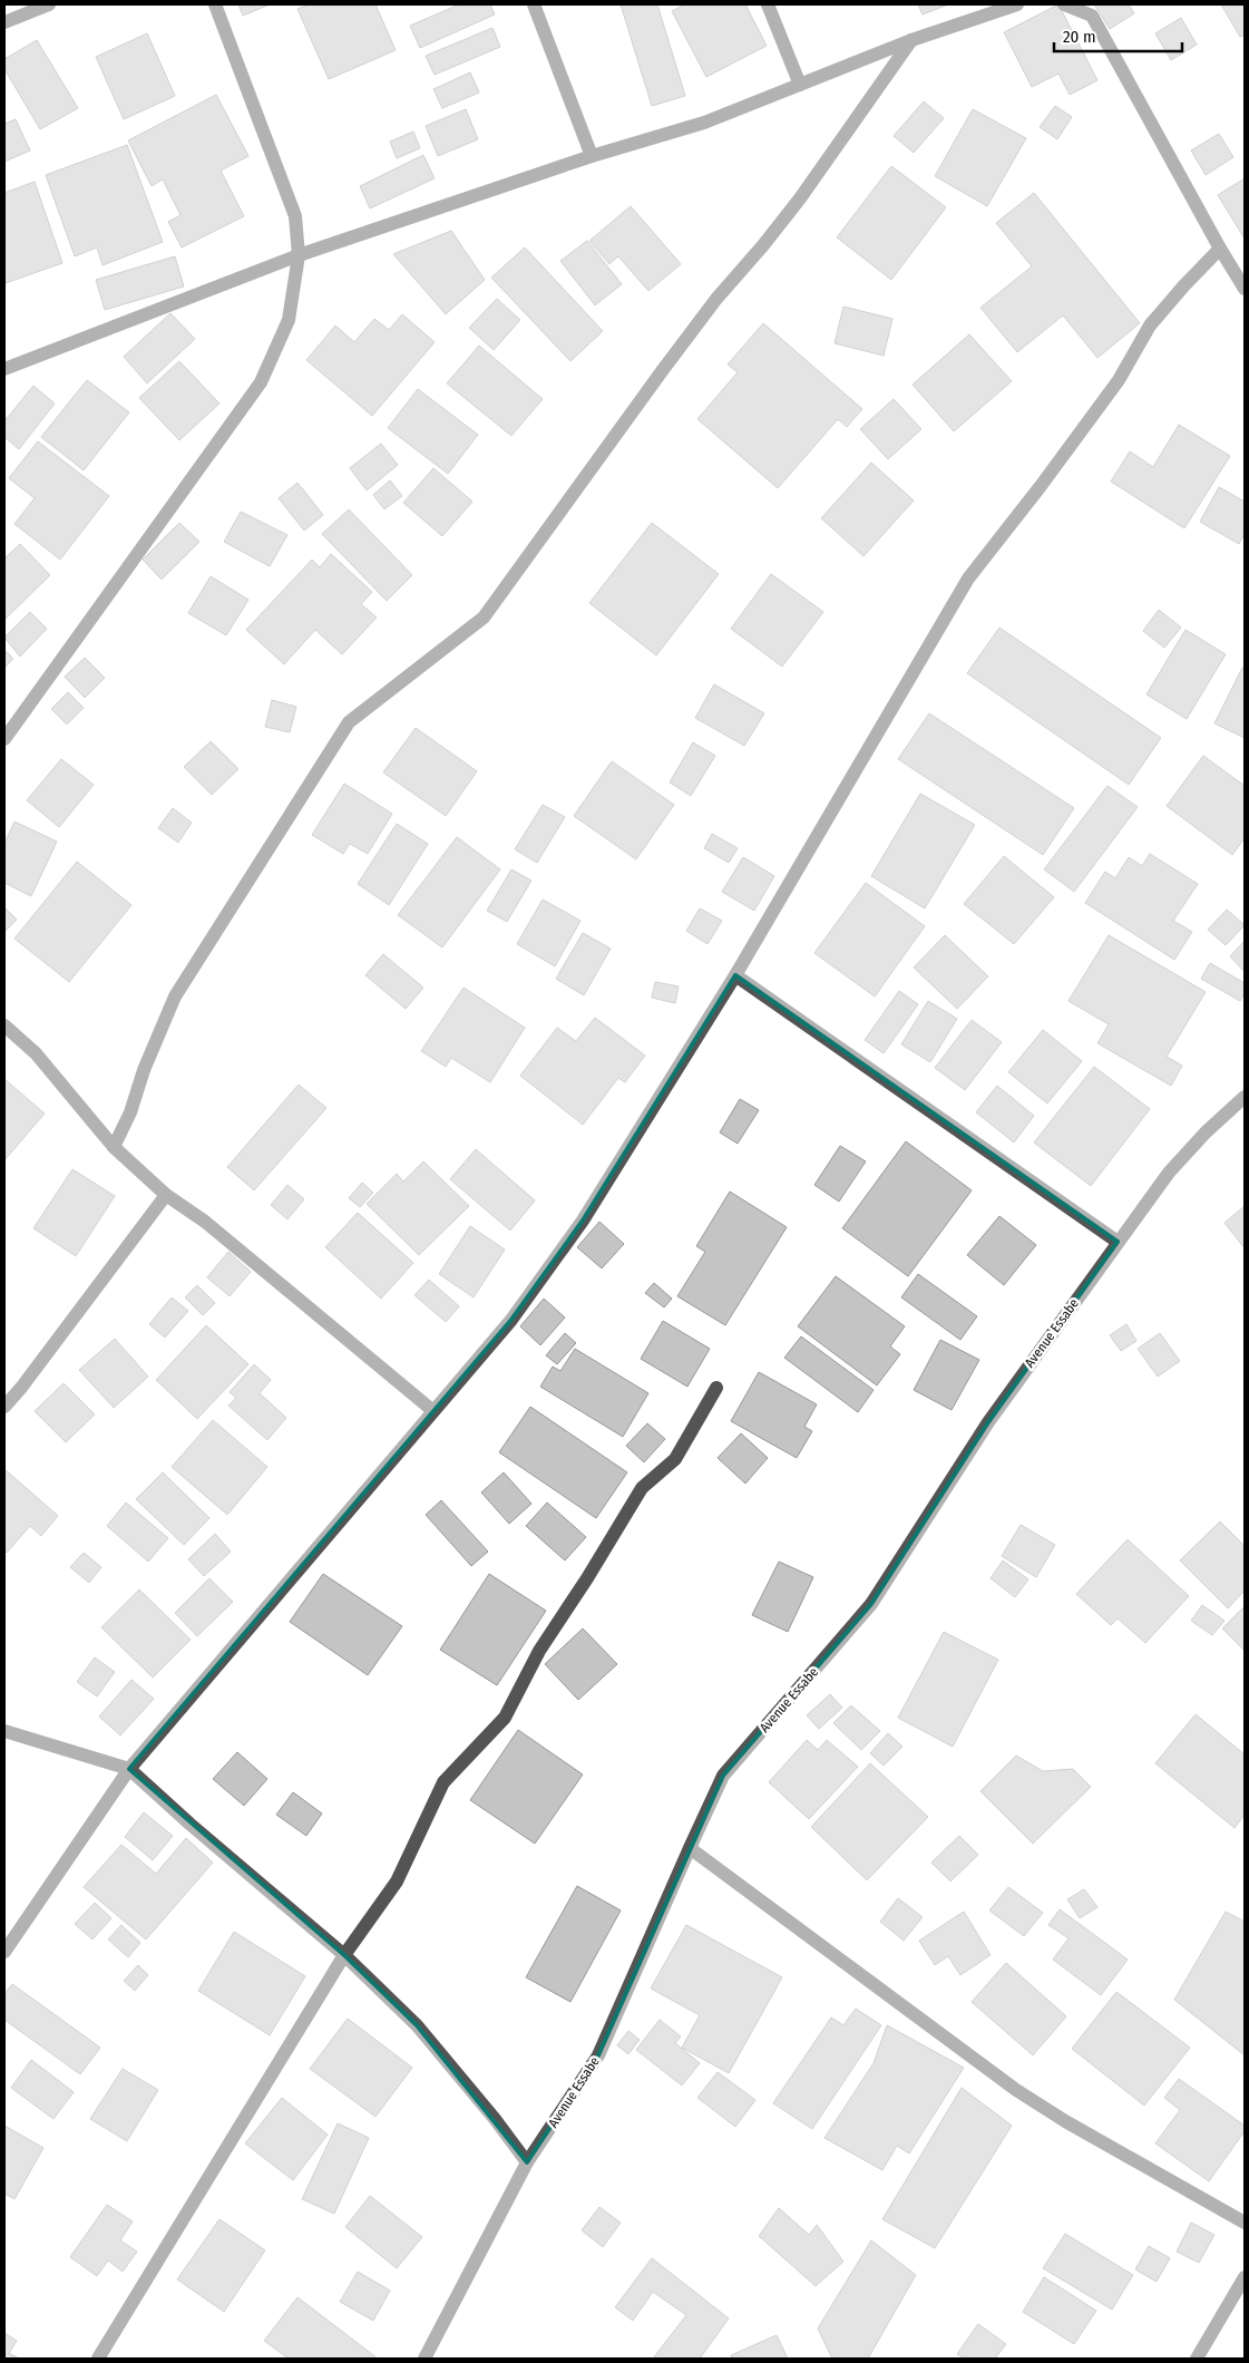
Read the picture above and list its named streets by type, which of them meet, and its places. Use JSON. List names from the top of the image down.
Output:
{
  "streets": {
    "street": ["Avenue Essabe"]
  },
  "scale_bar": "20 m"
}
